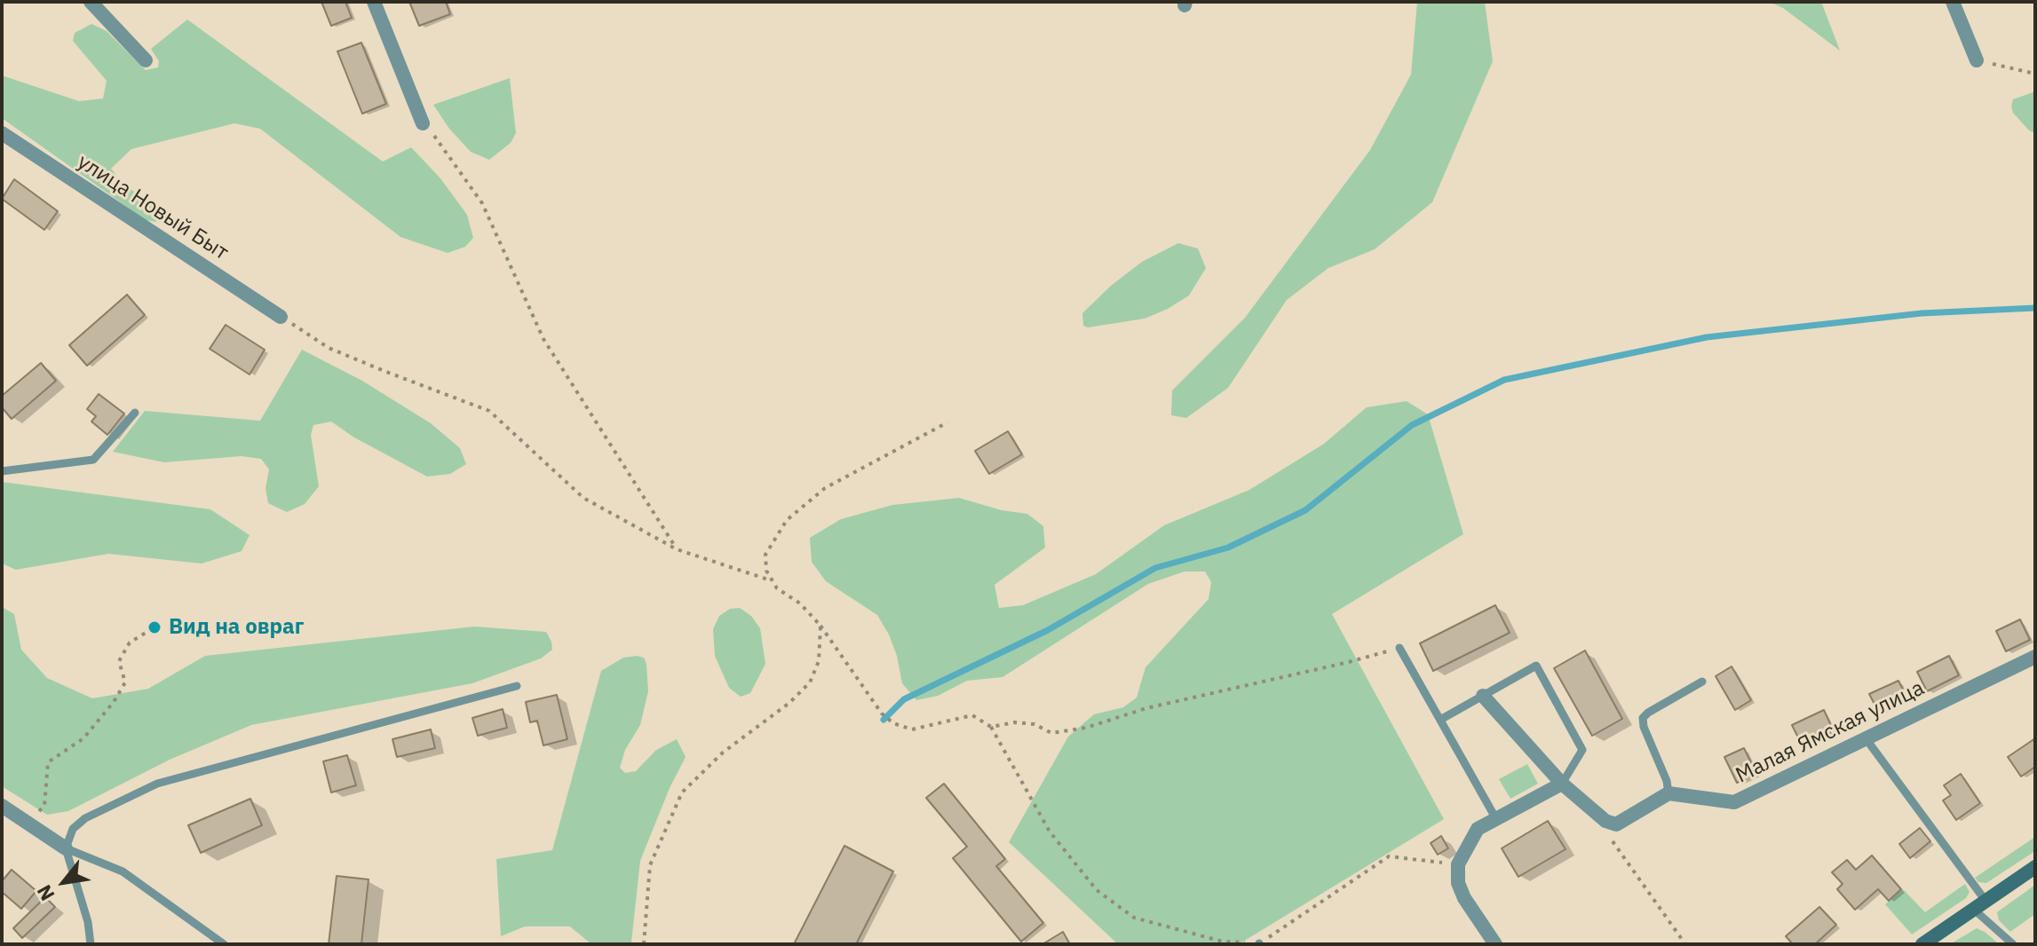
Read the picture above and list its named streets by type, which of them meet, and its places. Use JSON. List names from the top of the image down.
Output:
{
  "streets": {
    "street": ["улица Новый Быт", "Малая Ямская улица"]
  },
  "places": ["Вид на овраг"],
  "north": "bottom left"
}
